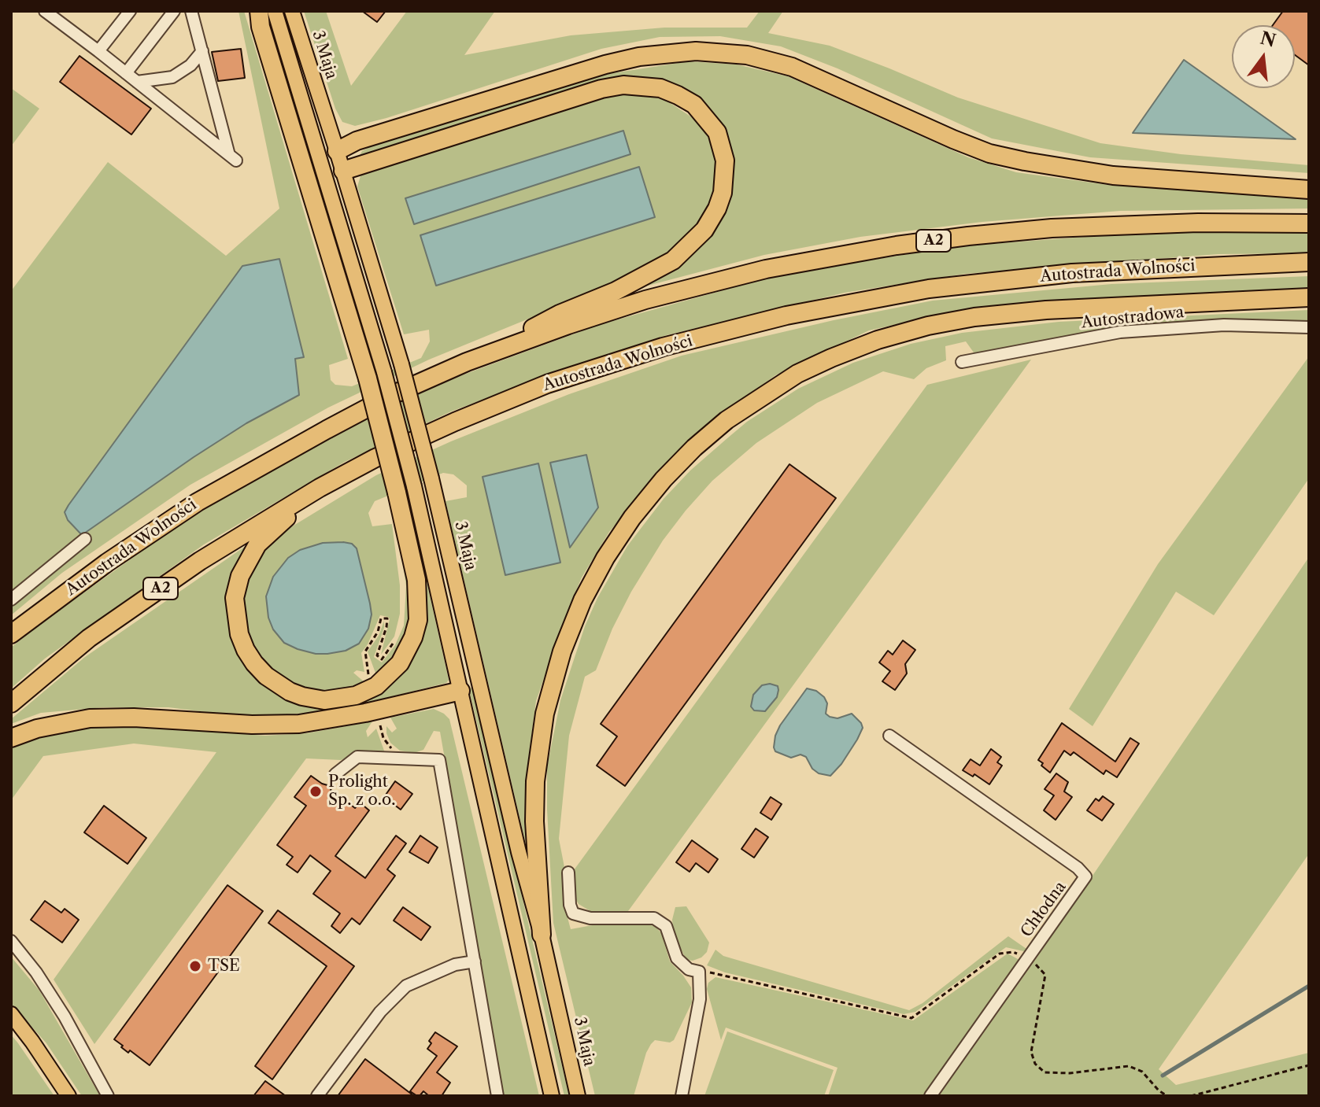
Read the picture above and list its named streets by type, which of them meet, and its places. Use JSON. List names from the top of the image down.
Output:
{
  "streets": {
    "highway": ["A2", "Autostrada Wolności"],
    "main road": ["3 Maja"],
    "street": ["Autostradowa", "Chłodna"]
  },
  "places": ["Prolight Sp. z o.o.", "TSE"],
  "north": "top"
}
